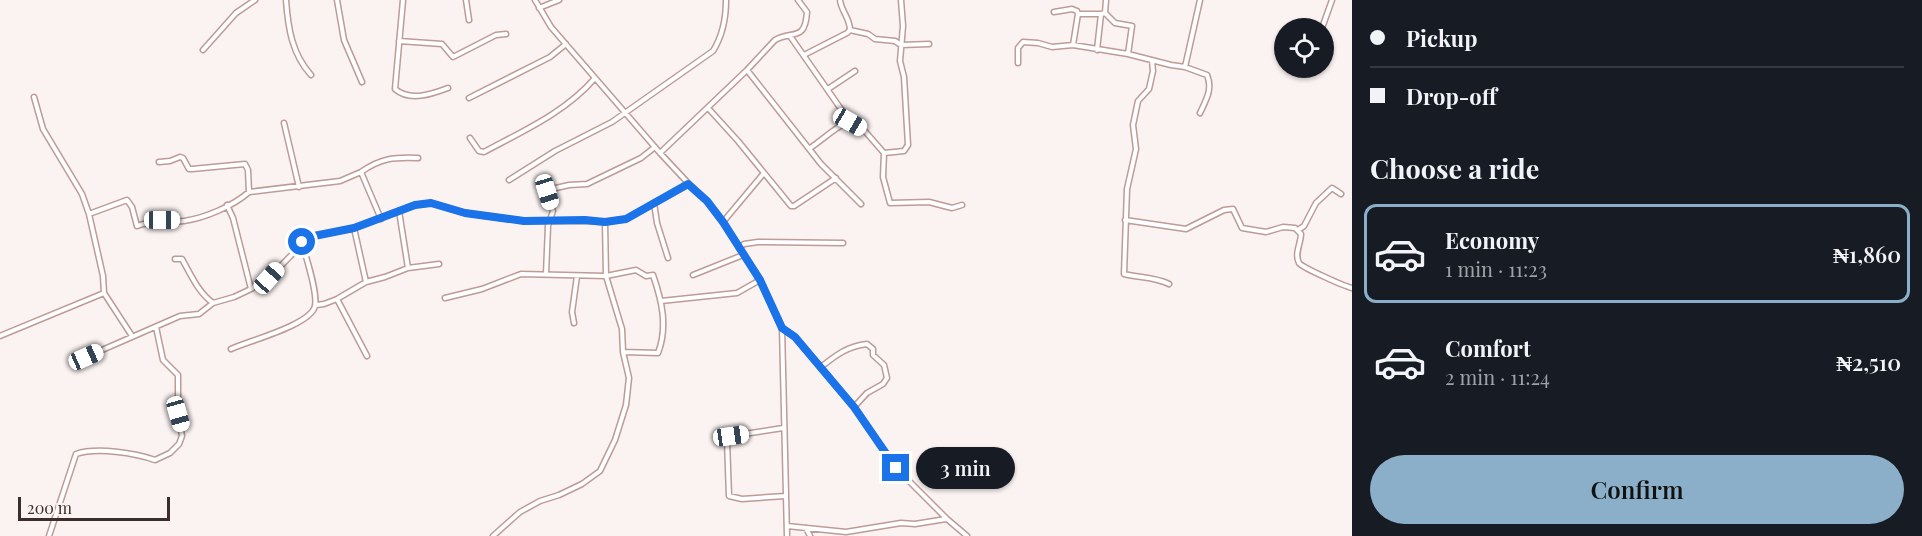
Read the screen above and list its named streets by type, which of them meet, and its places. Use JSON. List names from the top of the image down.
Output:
{
  "scale_bar": "200 m",
  "page": {
    "banner": ["Pickup", "Drop-off"],
    "heading": "Choose a ride",
    "list": [
      {
        "name": "Economy",
        "note": "1 min · 11:23",
        "value": "₦1,860"
      },
      {
        "name": "Comfort",
        "note": "2 min · 11:24",
        "value": "₦2,510"
      }
    ],
    "buttons": "Confirm",
    "bubble": "3 min",
    "scale": "200 m"
  }
}
